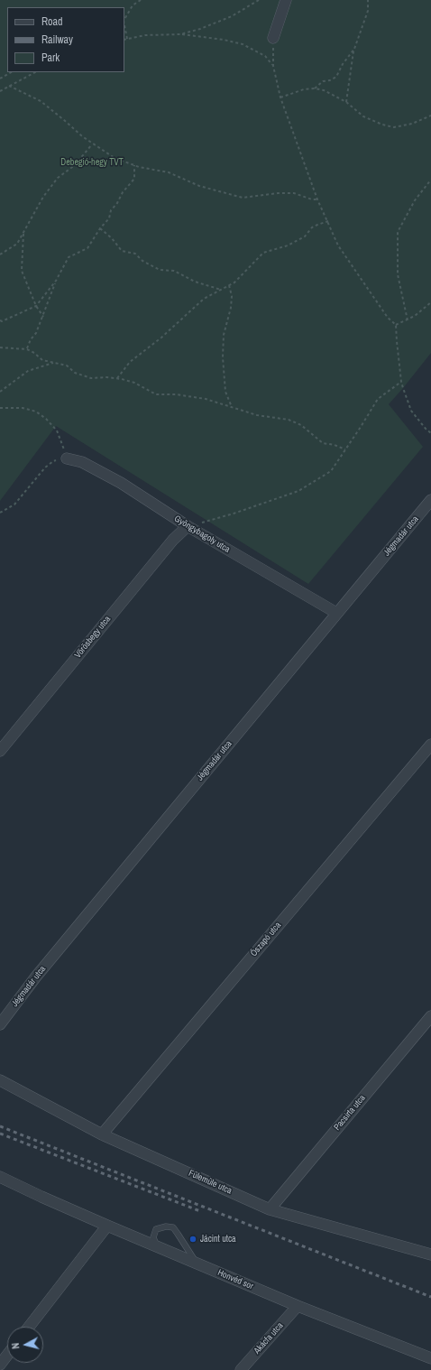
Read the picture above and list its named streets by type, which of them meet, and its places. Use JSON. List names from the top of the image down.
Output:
{
  "streets": {
    "street": [
      "Gyöngybagoly utca",
      "Jégmadár utca",
      "Vörösbegy utca",
      "Őszapó utca",
      "Pacsirta utca",
      "Fülemüle utca",
      "Honvéd sor",
      "Akácfa utca"
    ]
  },
  "crossings": [
    ["Gyöngybagoly utca", "Jégmadár utca"],
    ["Gyöngybagoly utca", "Vörösbegy utca"],
    ["Őszapó utca", "Fülemüle utca"],
    ["Pacsirta utca", "Fülemüle utca"],
    ["Honvéd sor", "Akácfa utca"]
  ],
  "parks": ["Debegió-hegy TVT"],
  "places": ["Jácint utca"],
  "legend": ["Road", "Railway", "Park"],
  "north": "left"
}
